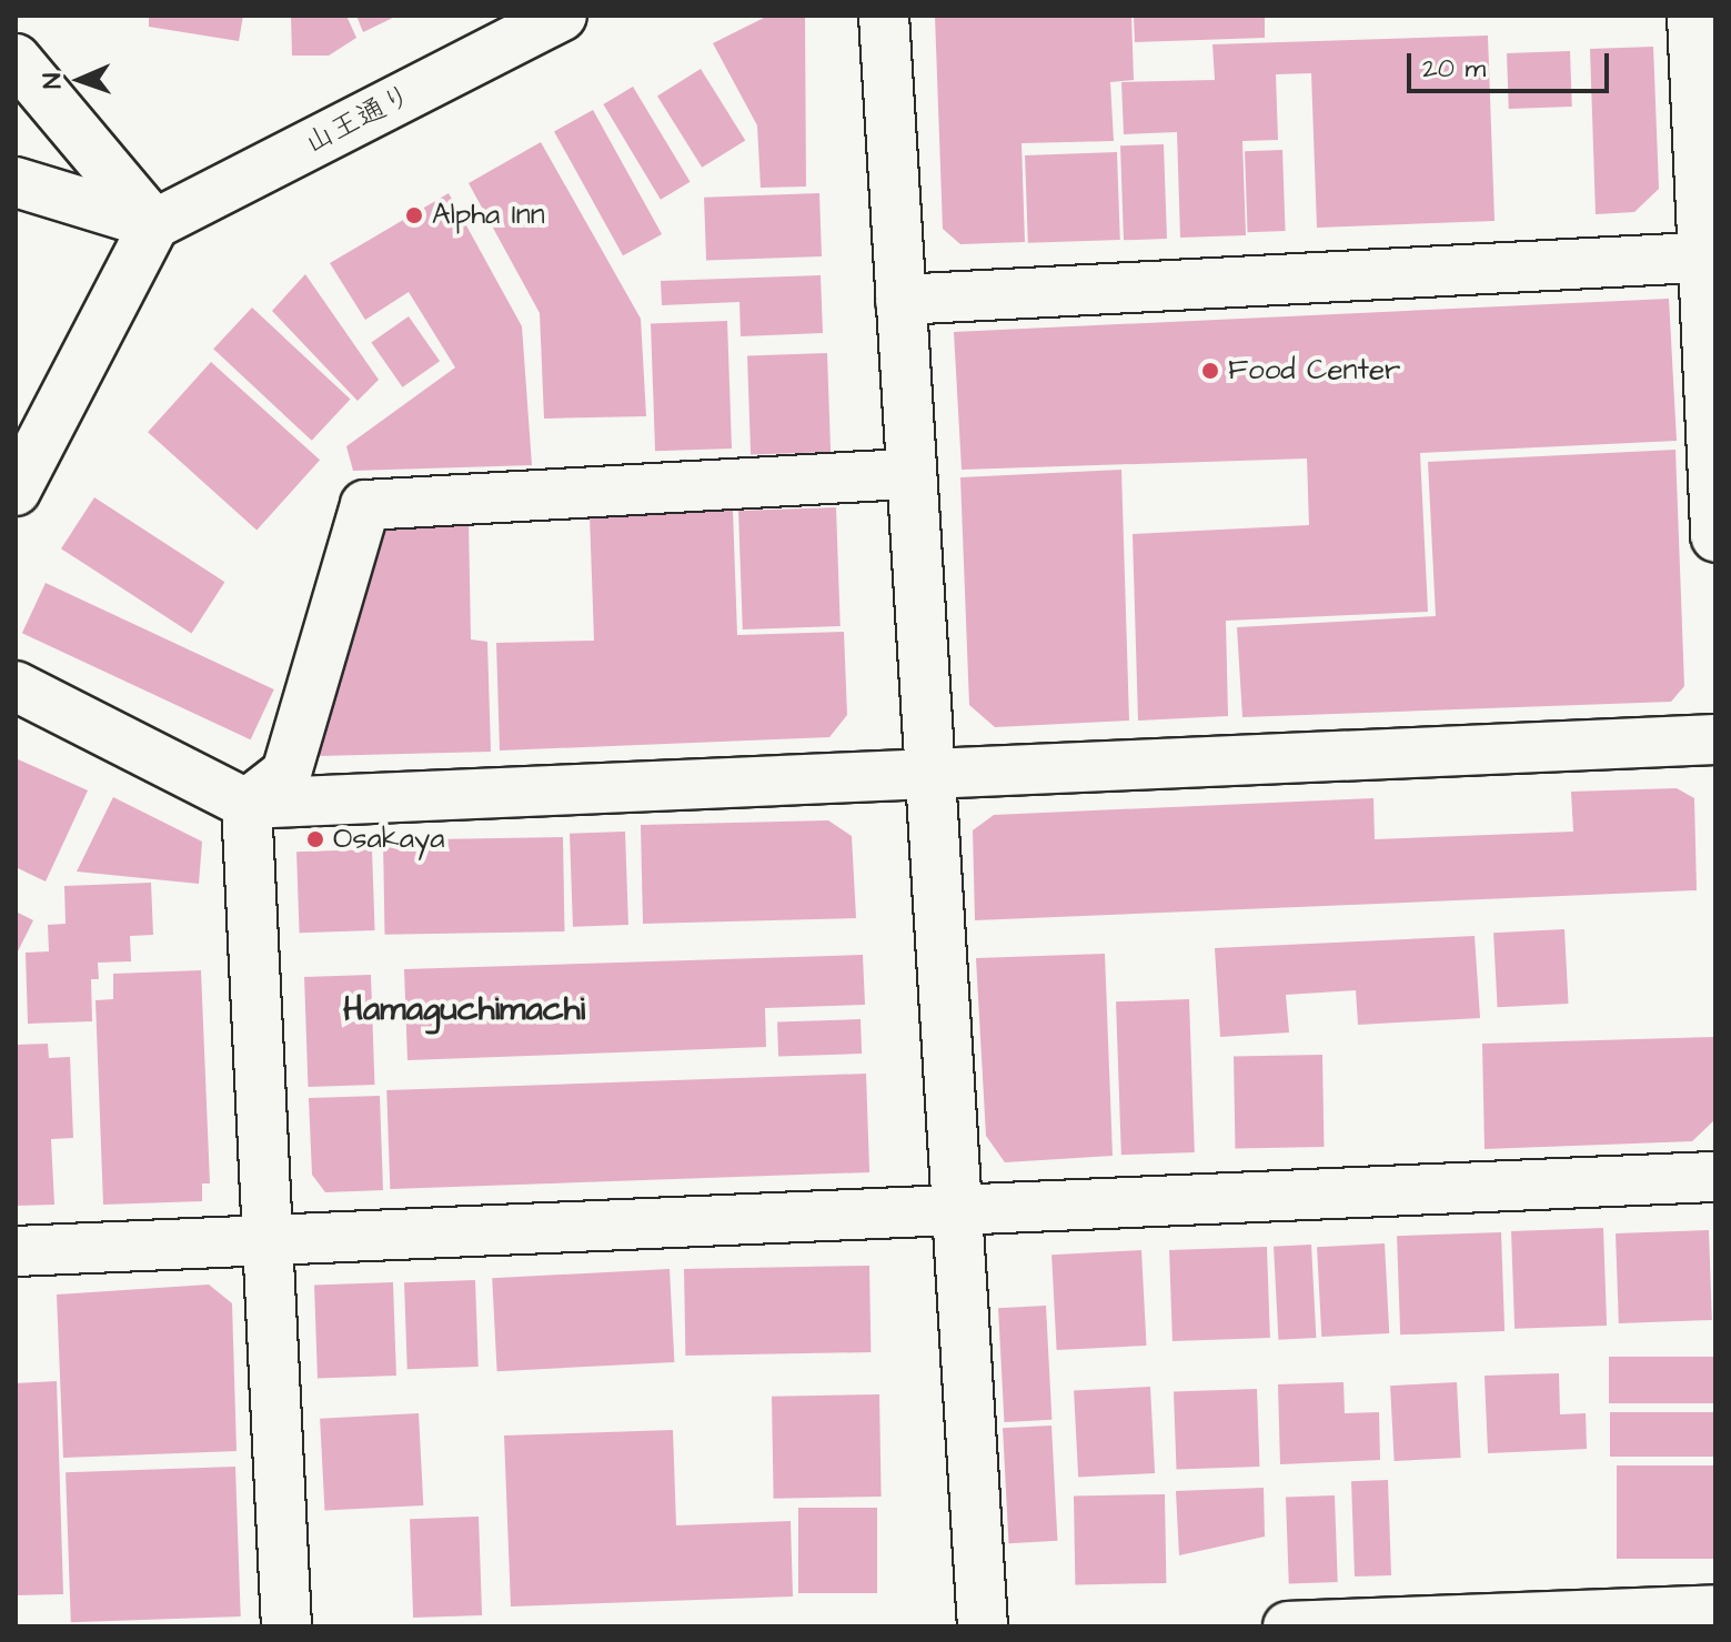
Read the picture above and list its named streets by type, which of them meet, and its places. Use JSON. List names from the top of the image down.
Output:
{
  "streets": {
    "street": ["山王通り"]
  },
  "districts": ["Hamaguchimachi"],
  "places": ["Alpha Inn", "Food Center", "Osakaya"],
  "scale_bar": "20 m",
  "north": "left"
}
